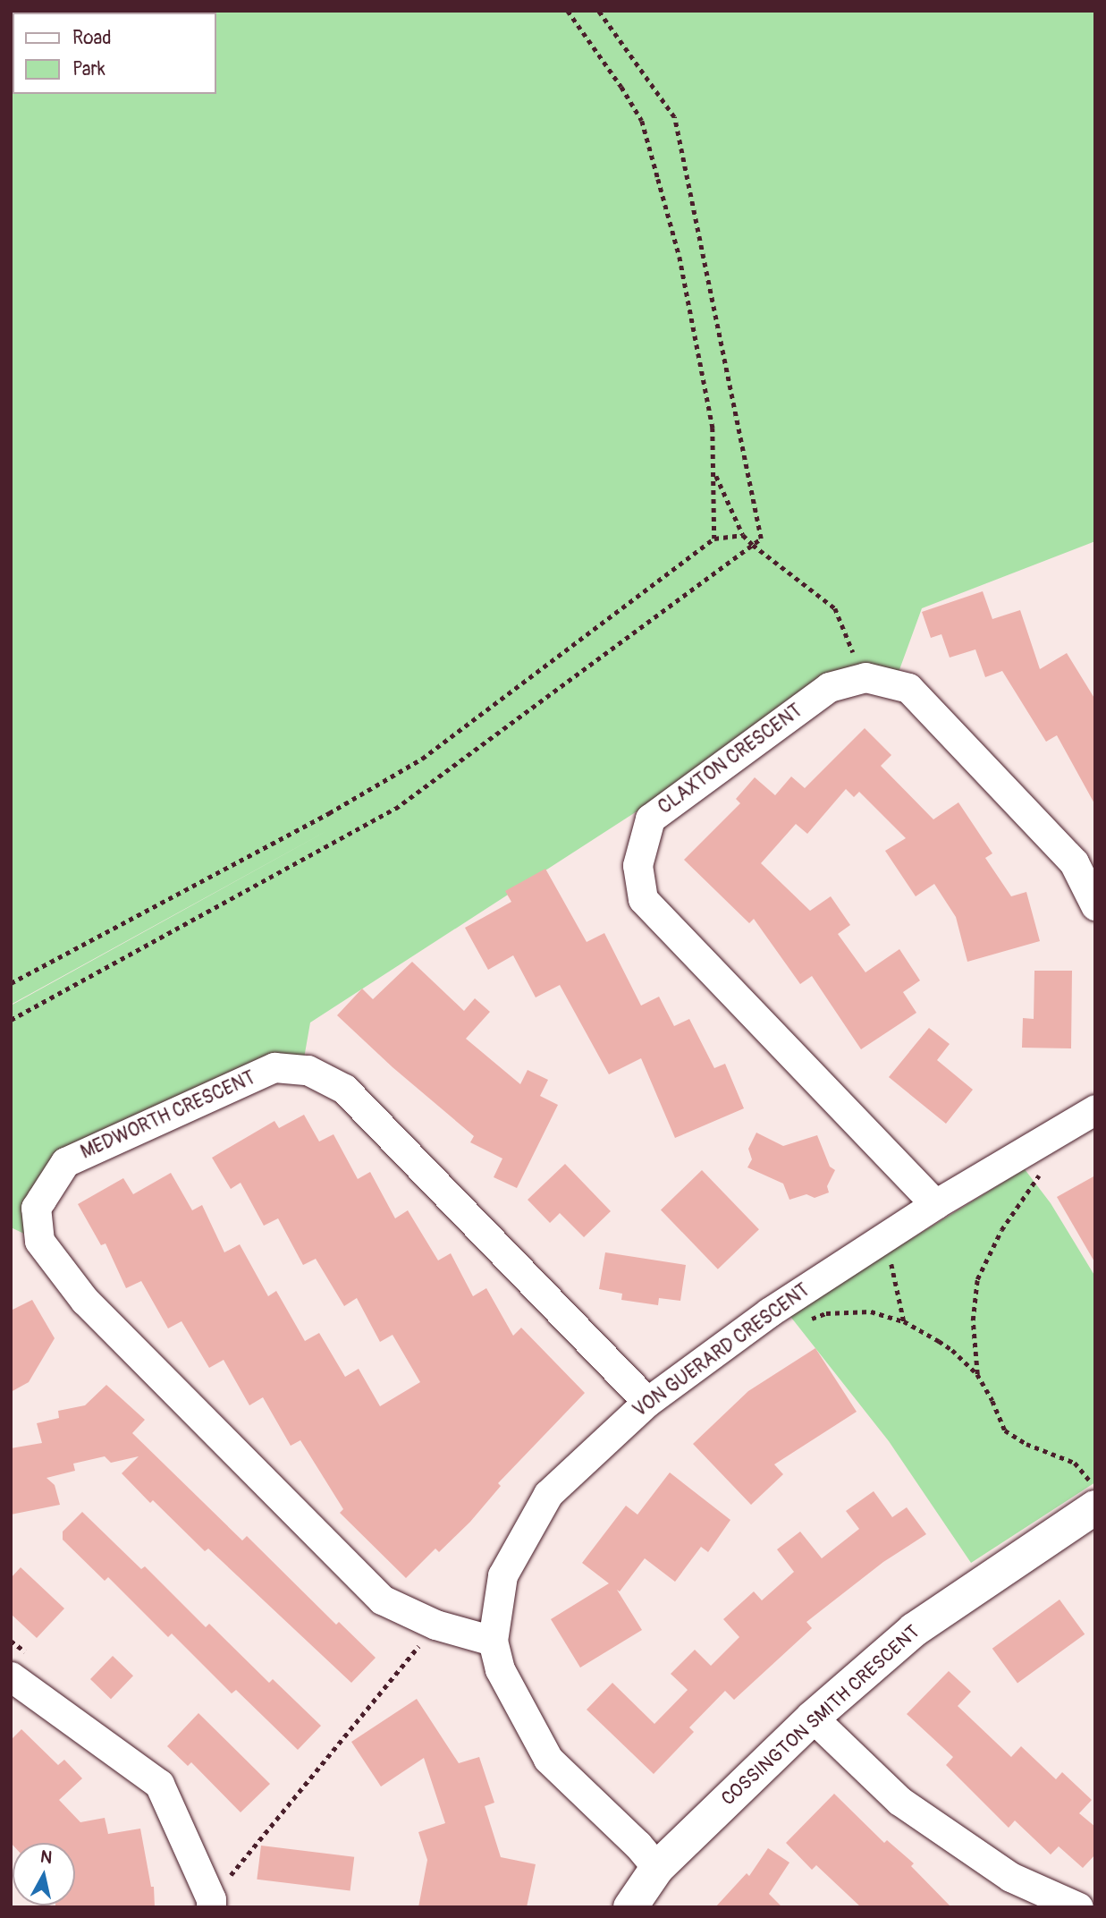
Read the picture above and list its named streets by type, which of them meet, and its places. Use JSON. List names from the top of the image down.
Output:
{
  "streets": {
    "street": [
      "CLAXTON CRESCENT",
      "MEDWORTH CRESCENT",
      "VON GUERARD CRESCENT",
      "COSSINGTON SMITH CRESCENT"
    ]
  },
  "crossings": [
    ["CLAXTON CRESCENT", "VON GUERARD CRESCENT"],
    ["MEDWORTH CRESCENT", "VON GUERARD CRESCENT"],
    ["VON GUERARD CRESCENT", "COSSINGTON SMITH CRESCENT"]
  ],
  "legend": ["Road", "Park"],
  "north": "top"
}
